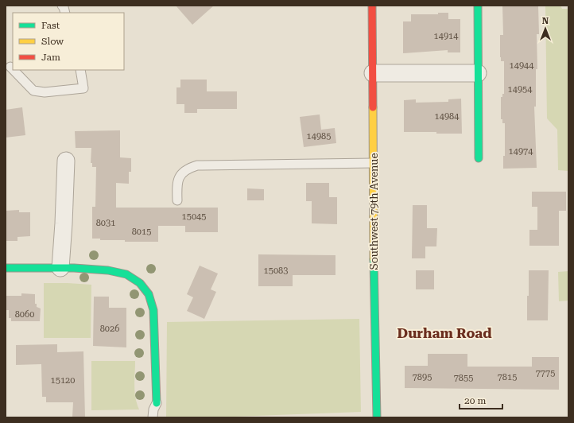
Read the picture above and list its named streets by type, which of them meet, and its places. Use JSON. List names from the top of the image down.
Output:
{
  "streets": {
    "street": ["Southwest 79th Avenue"]
  },
  "districts": ["Durham Road"],
  "house_numbers": [
    "14914",
    "14944",
    "14954",
    "14984",
    "14985",
    "14974",
    "15045",
    "8031",
    "8015",
    "15083",
    "8060",
    "8026",
    "7775",
    "7895",
    "7815",
    "7855",
    "15120"
  ],
  "legend": ["Fast", "Slow", "Jam"],
  "scale_bar": "20 m",
  "north": "top"
}
